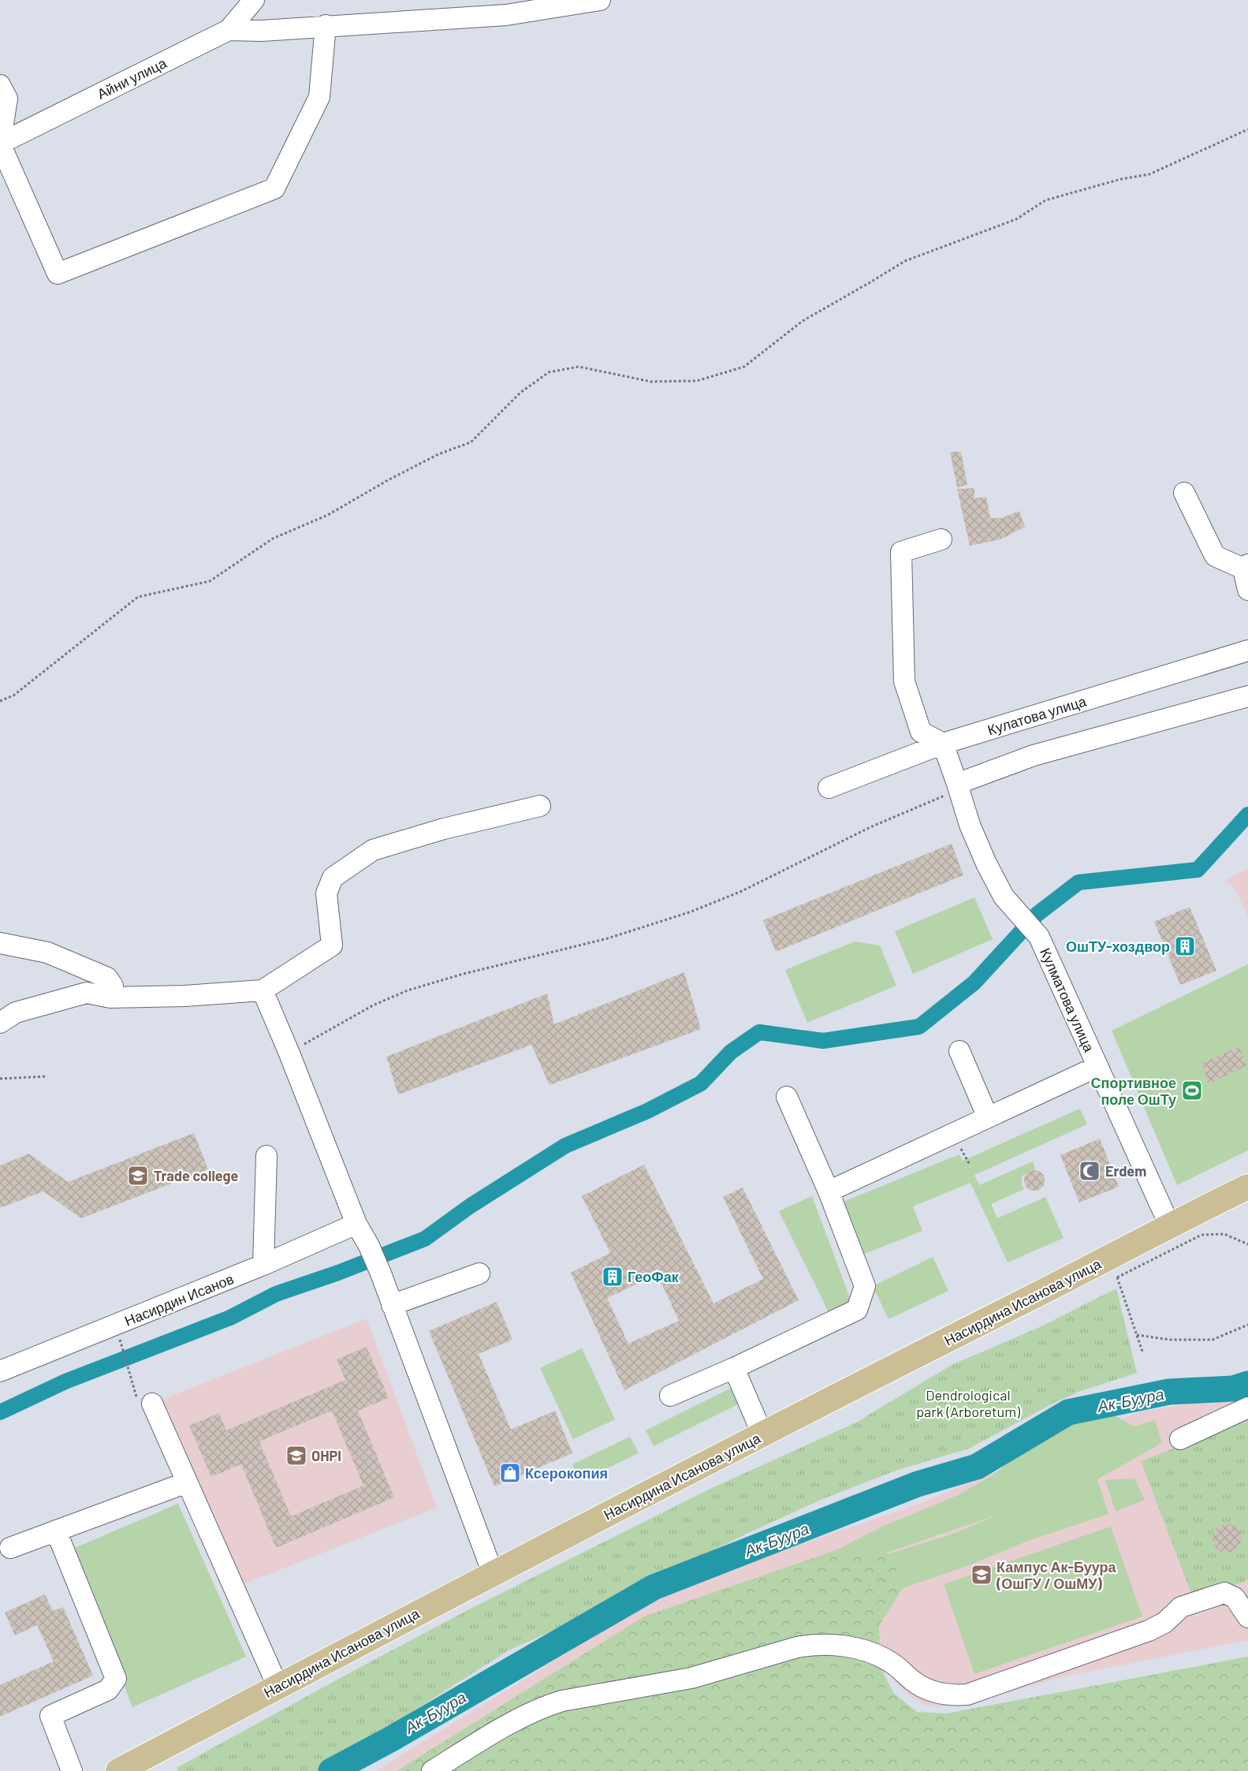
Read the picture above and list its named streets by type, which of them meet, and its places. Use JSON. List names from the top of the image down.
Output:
{
  "streets": {
    "main road": ["Насирдина Исанова улица"],
    "street": [
      "Айни улица",
      "Кулатова улица",
      "Кулматова улица",
      "Насирдин Исанов"
    ]
  },
  "crossings": [
    ["Кулатова улица", "Кулматова улица"],
    ["Кулматова улица", "Насирдина Исанова улица"]
  ],
  "water": ["Ак-Буура"],
  "parks": ["Dendrological park (Arboretum)"],
  "places": {
    "building": ["ОшТУ-хоздвор", "ГеоФак"],
    "sports": ["Спортивное поле ОшТу"],
    "mosque": ["Erdem"],
    "school or university": ["Trade college", "OHPI", "Кампус Ак-Буура (ОшГУ / ОшМУ)"],
    "shop": ["Ксерокопия"]
  }
}
